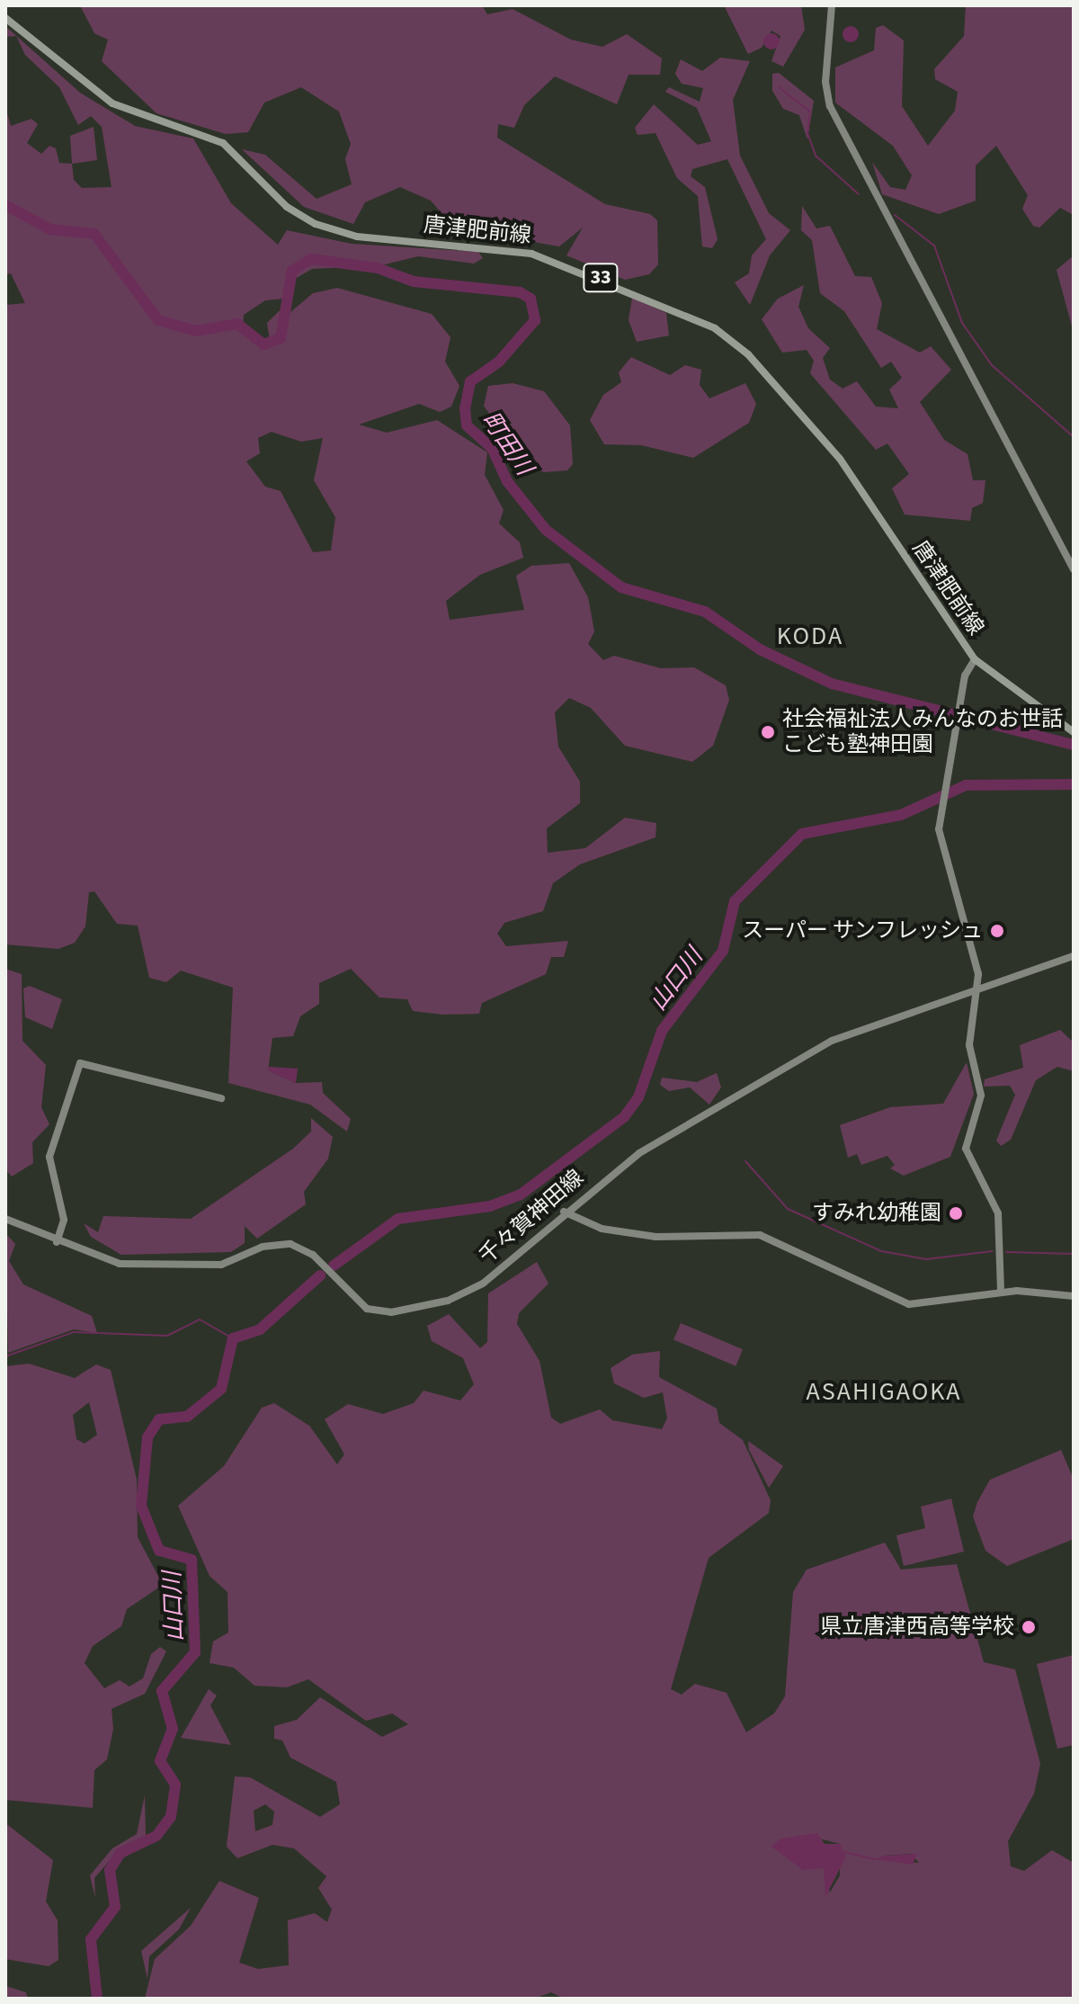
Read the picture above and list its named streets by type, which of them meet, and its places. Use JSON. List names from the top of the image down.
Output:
{
  "streets": {
    "main road": ["唐津肥前線", "33"],
    "street": ["千々賀神田線"]
  },
  "districts": ["KODA", "ASAHIGAOKA"],
  "water": ["町田川", "山口川"],
  "places": [
    "社会福祉法人みんなのお世話 こども塾神田園",
    "スーパー サンフレッシュ",
    "すみれ幼稚園",
    "県立唐津西高等学校"
  ]
}
